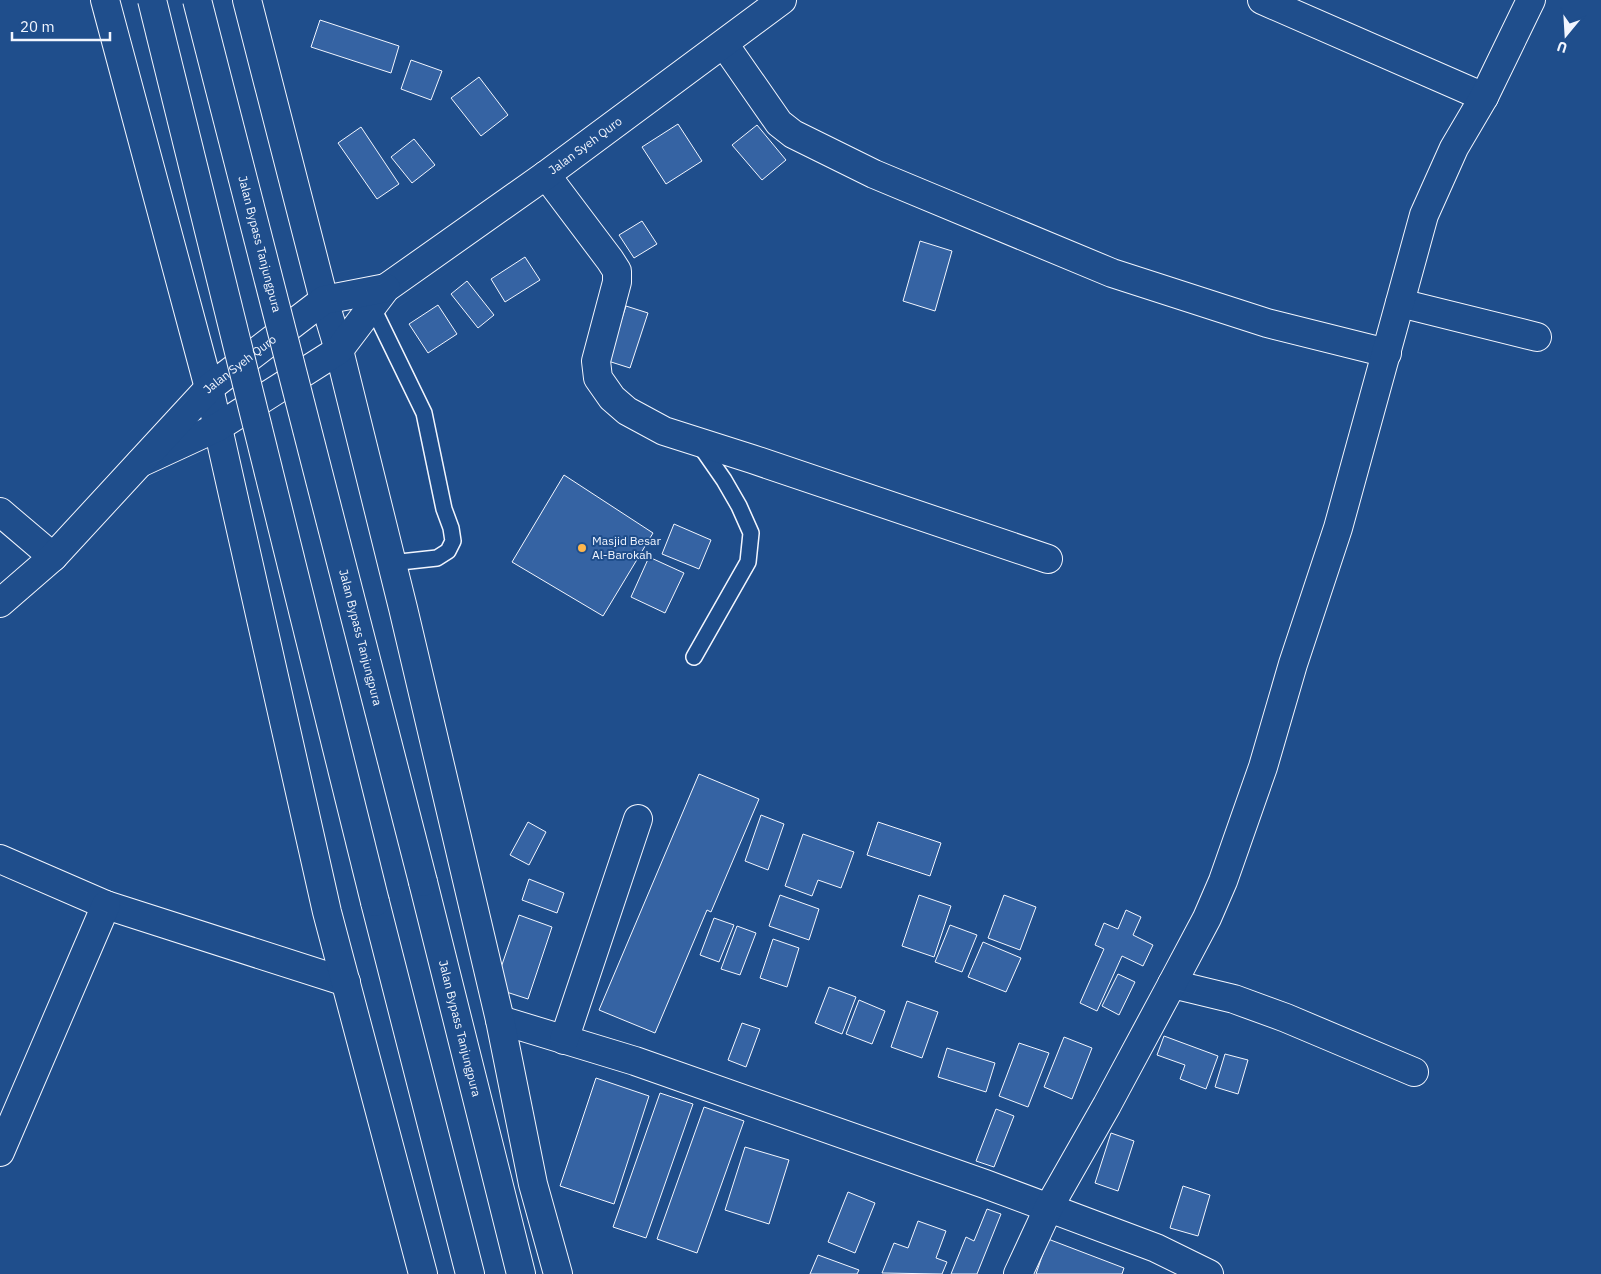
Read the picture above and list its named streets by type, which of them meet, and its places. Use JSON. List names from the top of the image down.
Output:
{
  "streets": {
    "main road": ["Jalan Syeh Quro", "Jalan Bypass Tanjungpura"]
  },
  "places": ["Masjid Besar Al-Barokah"],
  "scale_bar": "20 m",
  "north": "bottom"
}
